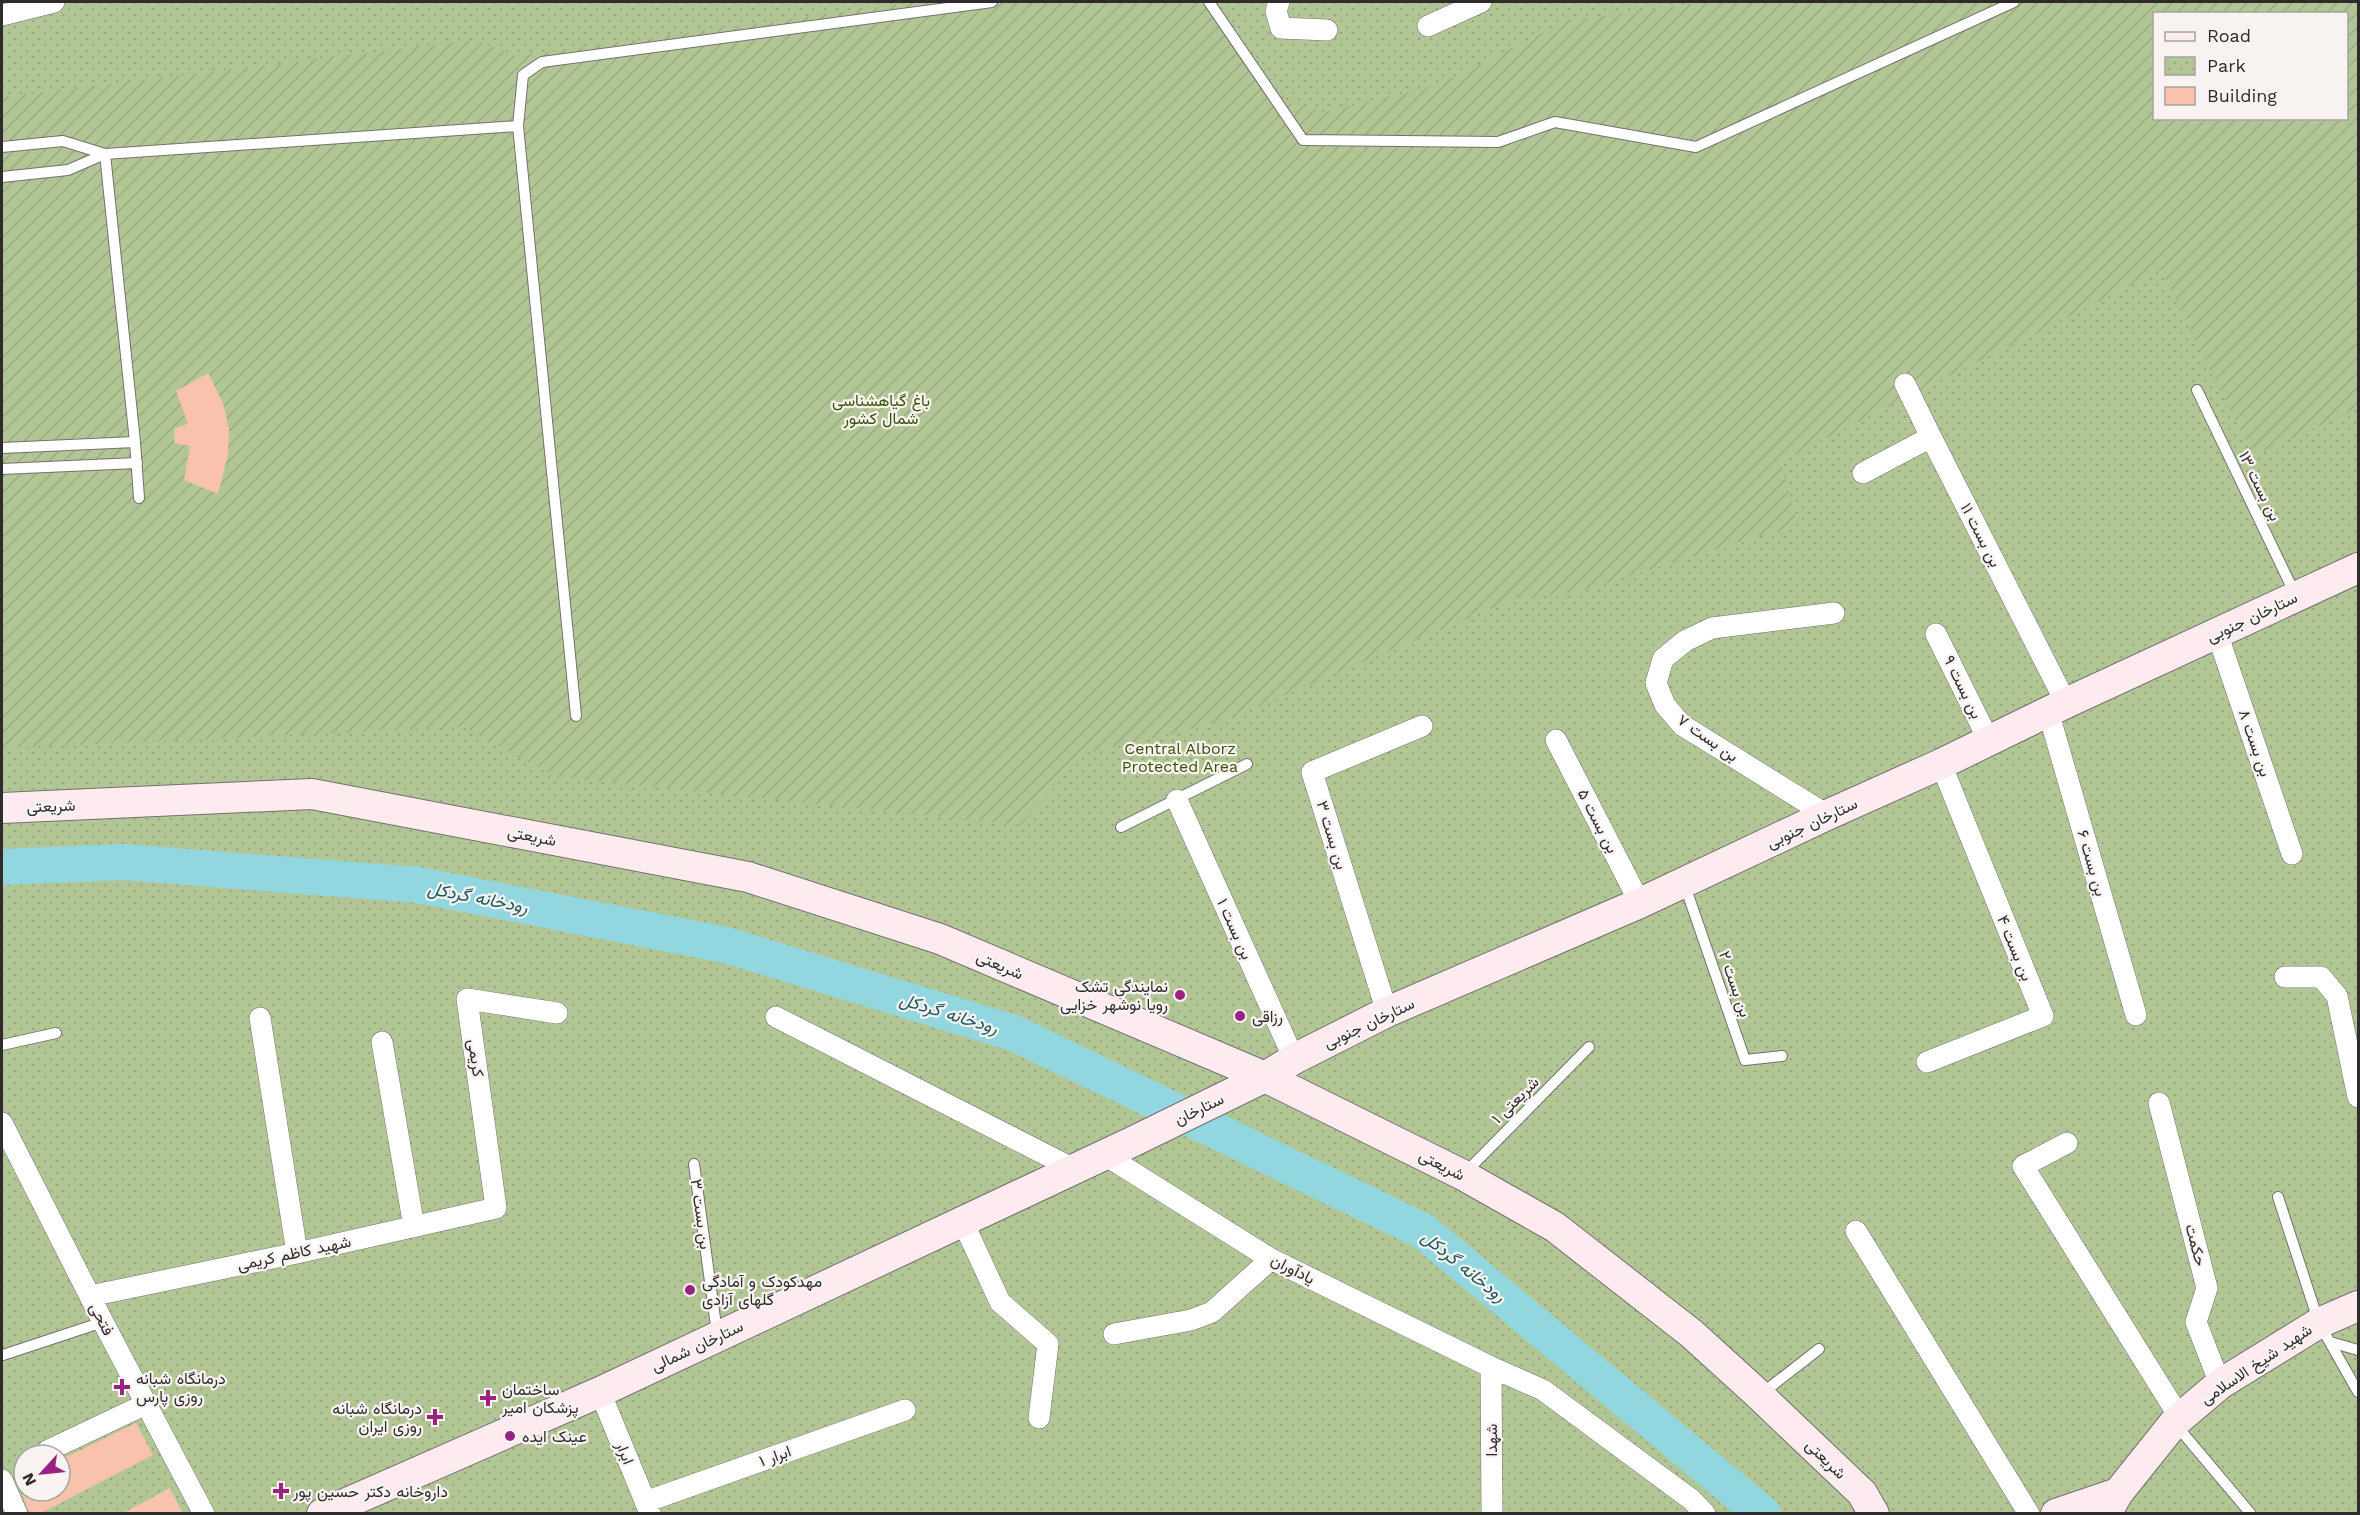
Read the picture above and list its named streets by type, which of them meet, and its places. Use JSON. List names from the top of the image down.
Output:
{
  "streets": {
    "street": [
      "بن بست ۱۱",
      "ستارخان جنوبی",
      "بن بست ۹",
      "بن بست ۷",
      "بن بست ۸",
      "شریعتی",
      "بن بست ۵",
      "بن بست ۳",
      "بن بست ۶",
      "بن بست ۱",
      "بن بست ۴",
      "کریمی",
      "ستارخان",
      "حکمت",
      "شهید کاظم کریمی",
      "یادآوران",
      "فتحی",
      "ستارخان شمالی",
      "شهید شیخ الاسلامی",
      "شهدا",
      "ابرار",
      "ابرار ۱"
    ],
    "lane": ["بن بست ۱۳", "بن بست ۲", "شریعتی ۱"]
  },
  "crossings": [
    ["بن بست ۱۳", "ستارخان جنوبی"],
    ["بن بست ۱۱", "ستارخان جنوبی"],
    ["بن بست ۱۱", "بن بست ۶"],
    ["ستارخان جنوبی", "بن بست ۹"],
    ["ستارخان جنوبی", "بن بست ۷"],
    ["ستارخان جنوبی", "بن بست ۸"],
    ["ستارخان جنوبی", "شریعتی"],
    ["ستارخان جنوبی", "بن بست ۵"],
    ["ستارخان جنوبی", "بن بست ۳"],
    ["ستارخان جنوبی", "بن بست ۶"],
    ["ستارخان جنوبی", "بن بست ۱"],
    ["ستارخان جنوبی", "بن بست ۴"],
    ["ستارخان جنوبی", "بن بست ۲"],
    ["ستارخان جنوبی", "ستارخان"],
    ["شریعتی", "شریعتی ۱"],
    ["شریعتی", "ستارخان"],
    ["بن بست ۳", "ستارخان شمالی"],
    ["کریمی", "شهید کاظم کریمی"],
    ["ستارخان", "ستارخان شمالی"],
    ["حکمت", "شهید شیخ الاسلامی"],
    ["شهید کاظم کریمی", "فتحی"],
    ["یادآوران", "ستارخان شمالی"],
    ["یادآوران", "شهدا"],
    ["ستارخان شمالی", "ابرار"],
    ["ابرار", "ابرار ۱"]
  ],
  "water": ["رودخانه گردکل"],
  "parks": ["باغ گیاهشناسی شمال کشور", "Central Alborz Protected Area"],
  "places": {
    "other": [
      "نمایندگی تشک رویا نوشهر خزایی",
      "رزاقی",
      "مهدکودک و آمادگی گلهای آزادی",
      "عینک ایده"
    ],
    "health": [
      "درمانگاه شبانه روزی پارس",
      "ساختمان پزشکان امیر",
      "درمانگاه شبانه روزی ایران",
      "داروخانه دکتر حسین پور"
    ]
  },
  "legend": ["Road", "Park", "Building"],
  "north": "bottom left"
}
